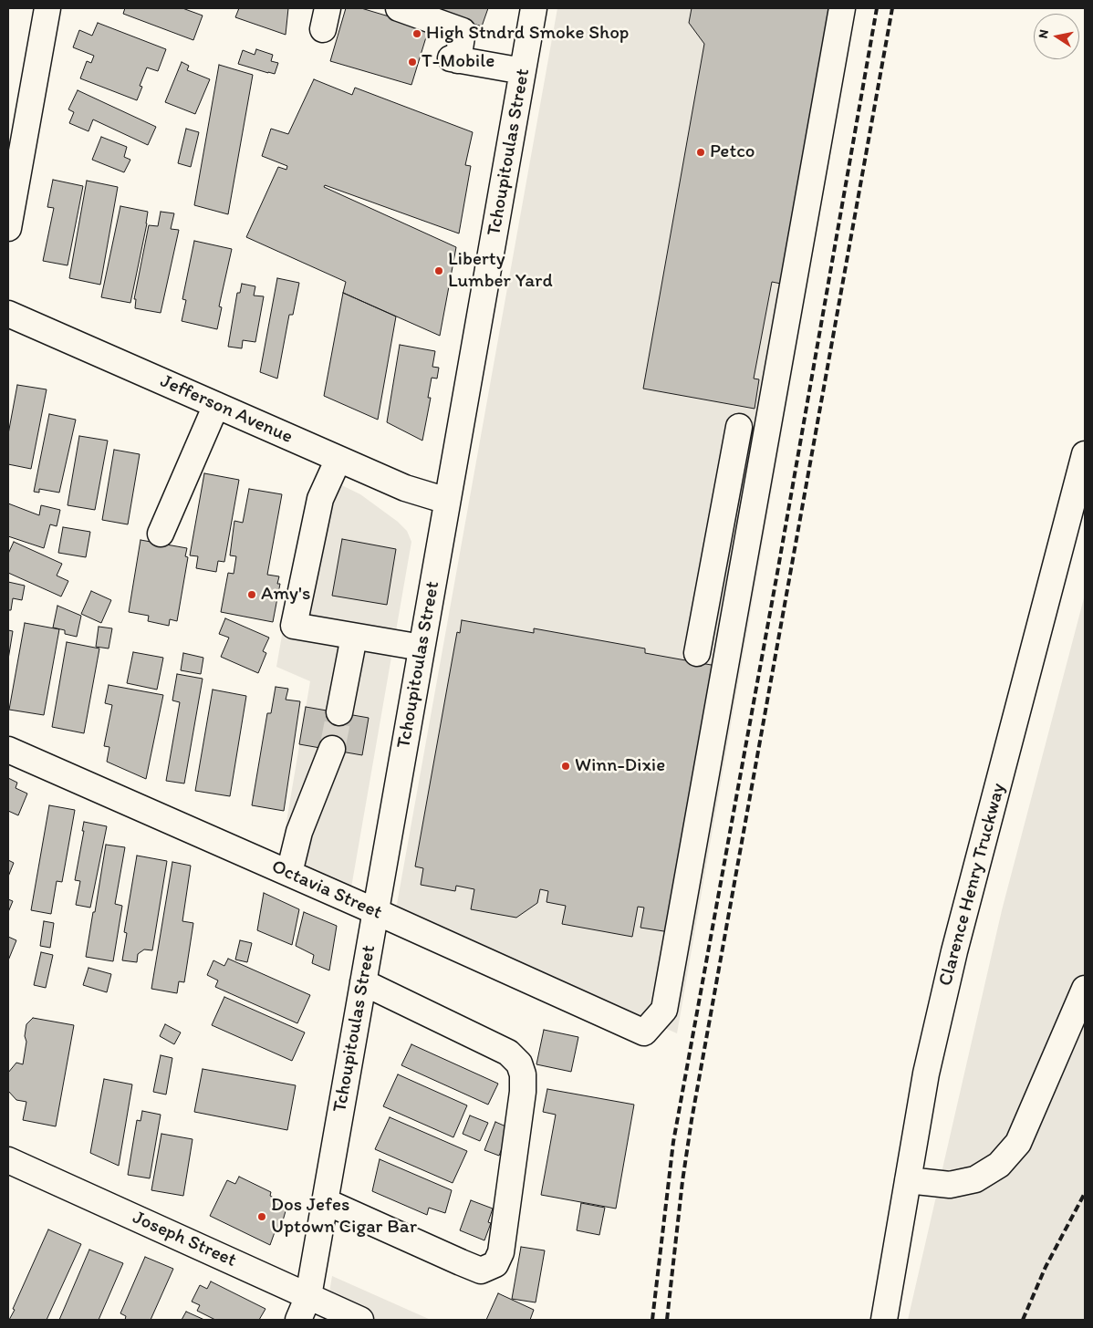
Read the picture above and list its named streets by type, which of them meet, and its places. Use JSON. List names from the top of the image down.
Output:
{
  "streets": {
    "street": [
      "Tchoupitoulas Street",
      "Jefferson Avenue",
      "Clarence Henry Truckway",
      "Octavia Street",
      "Joseph Street"
    ]
  },
  "crossings": [
    ["Tchoupitoulas Street", "Jefferson Avenue"],
    ["Tchoupitoulas Street", "Octavia Street"],
    ["Tchoupitoulas Street", "Joseph Street"]
  ],
  "places": [
    "High Stndrd Smoke Shop",
    "T-Mobile",
    "Petco",
    "Liberty Lumber Yard",
    "Amy's",
    "Winn-Dixie",
    "Dos Jefes Uptown Cigar Bar"
  ],
  "north": "left"
}
